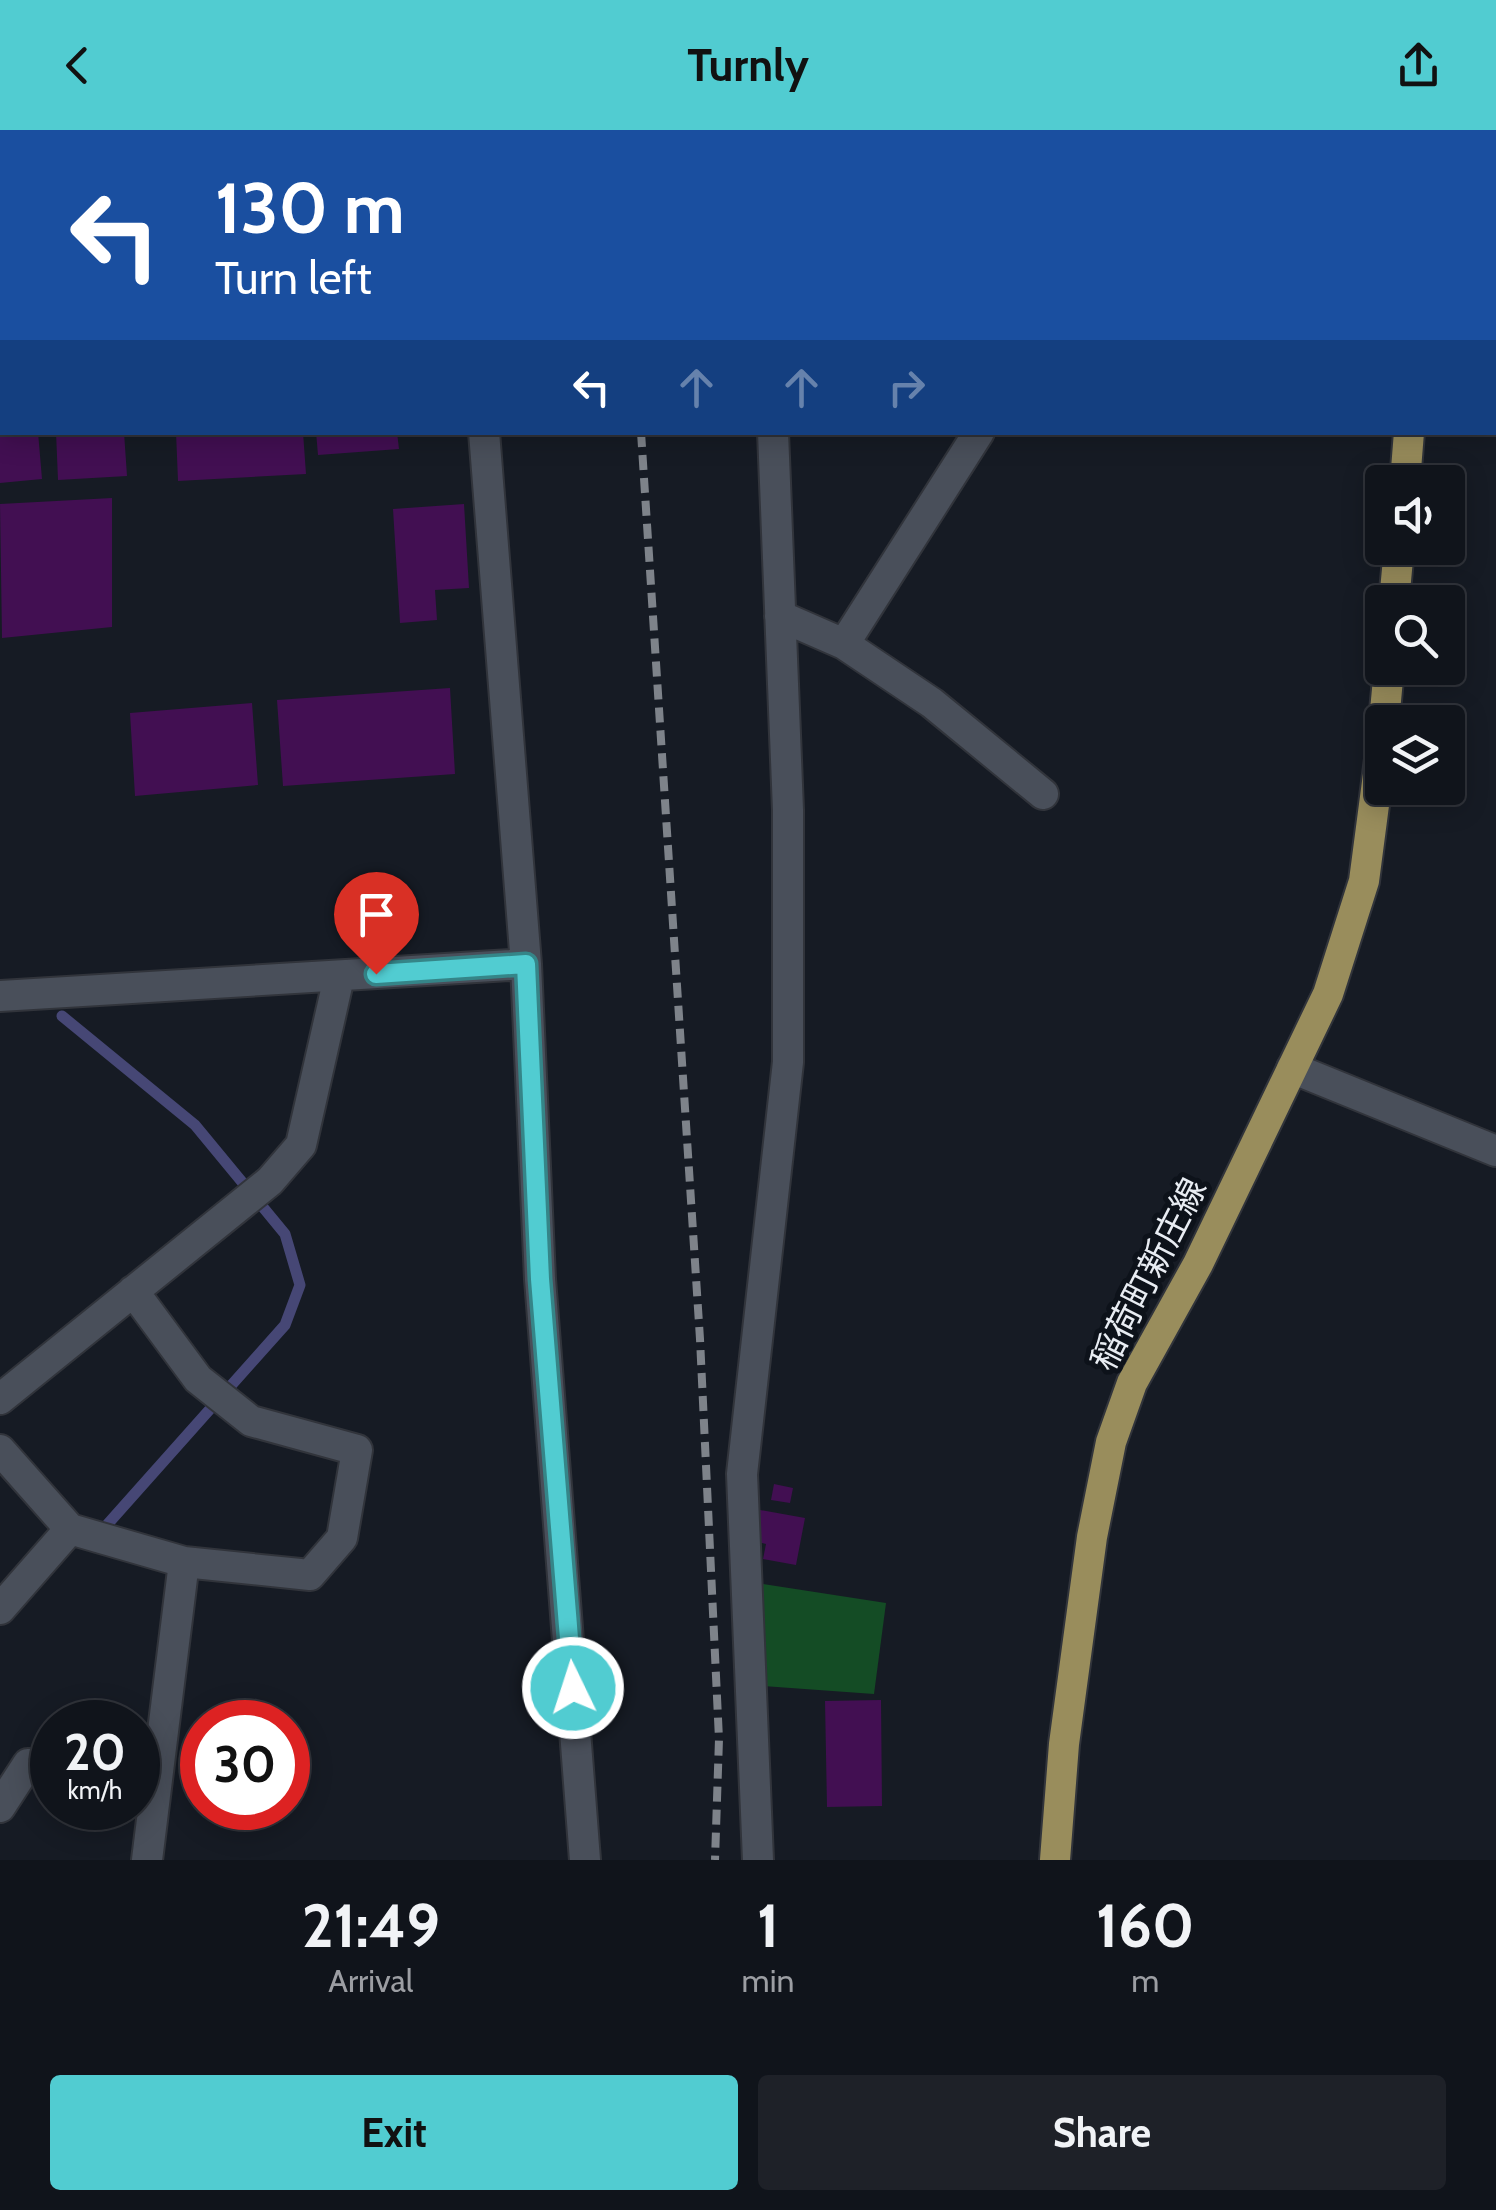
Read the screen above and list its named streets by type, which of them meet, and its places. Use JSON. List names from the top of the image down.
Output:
{
  "streets": {
    "main road": ["稲荷町新庄線"]
  },
  "page": {
    "header": "Turnly",
    "turn": ["130 m", "Turn left"],
    "speed": "20 km/h",
    "limit": "30",
    "eta": [
      "21:49",
      "Arrival",
      "1",
      "min",
      "160",
      "m"
    ],
    "buttons": ["Exit", "Share"]
  }
}
